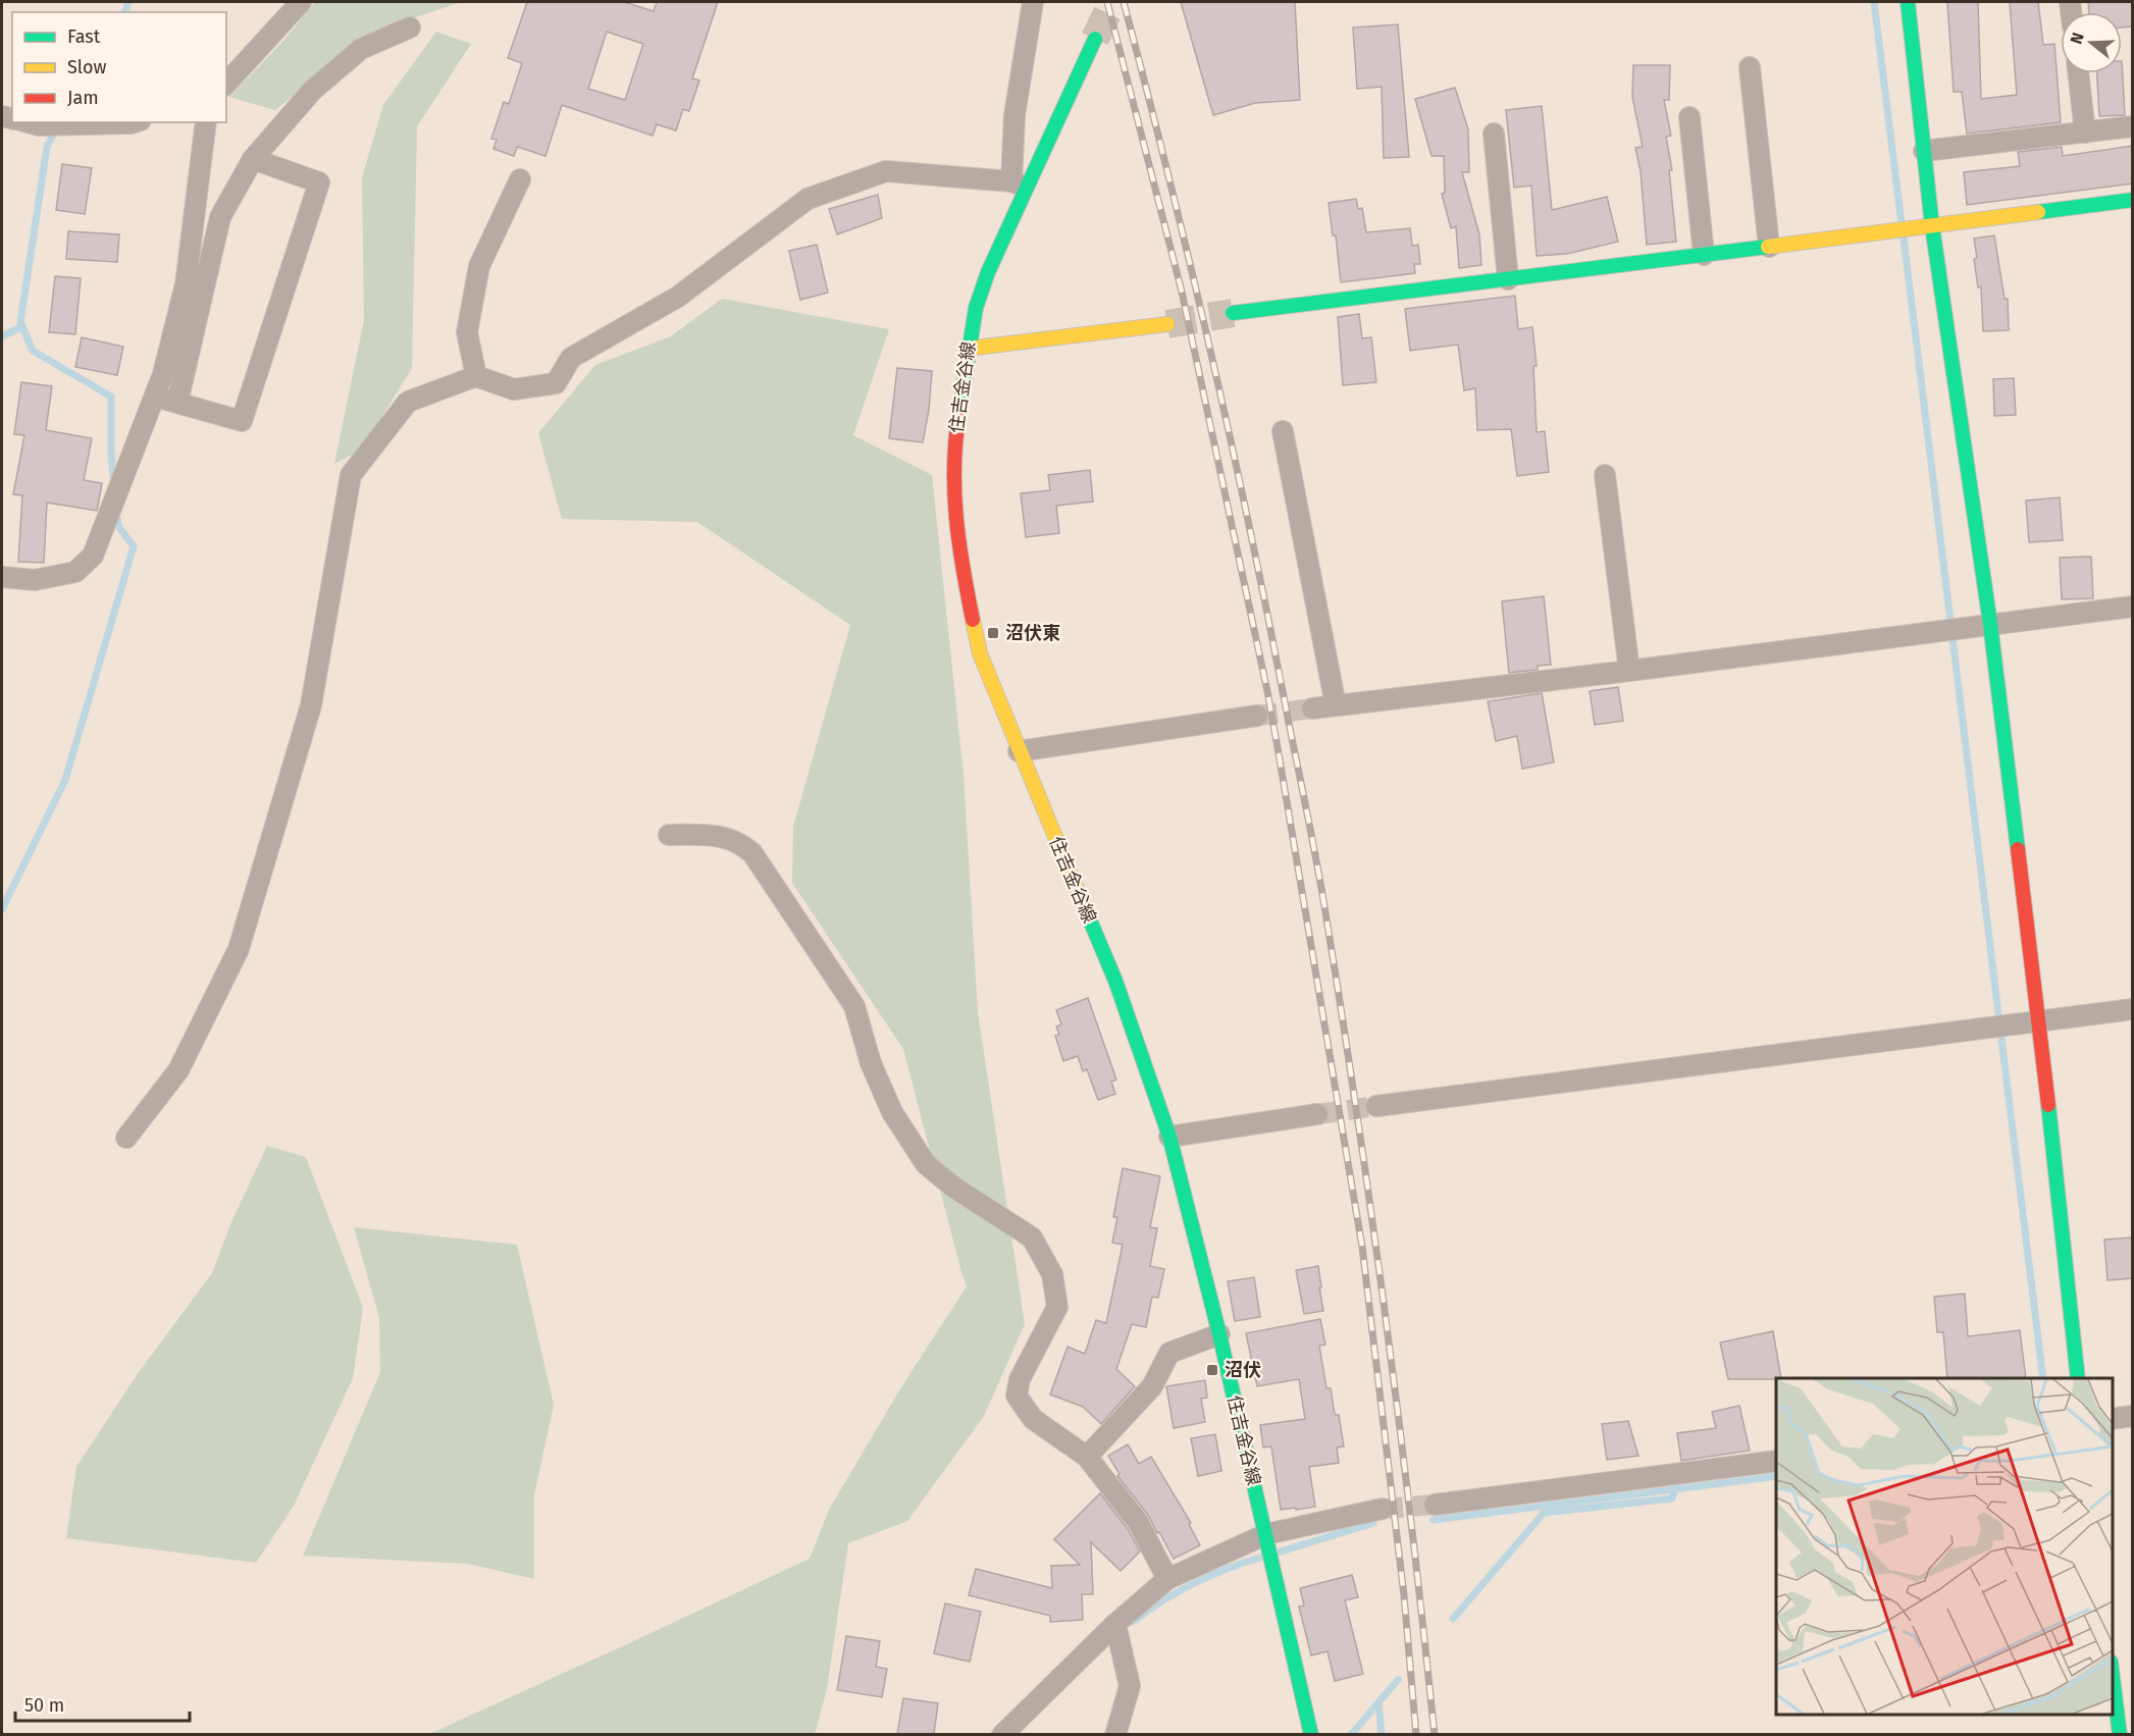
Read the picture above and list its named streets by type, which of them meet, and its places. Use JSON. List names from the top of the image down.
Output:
{
  "streets": {
    "street": ["住吉金谷線"]
  },
  "places": {
    "transit": ["沼伏東", "沼伏"]
  },
  "legend": ["Fast", "Slow", "Jam"],
  "scale_bar": "50 m",
  "north": "left"
}
